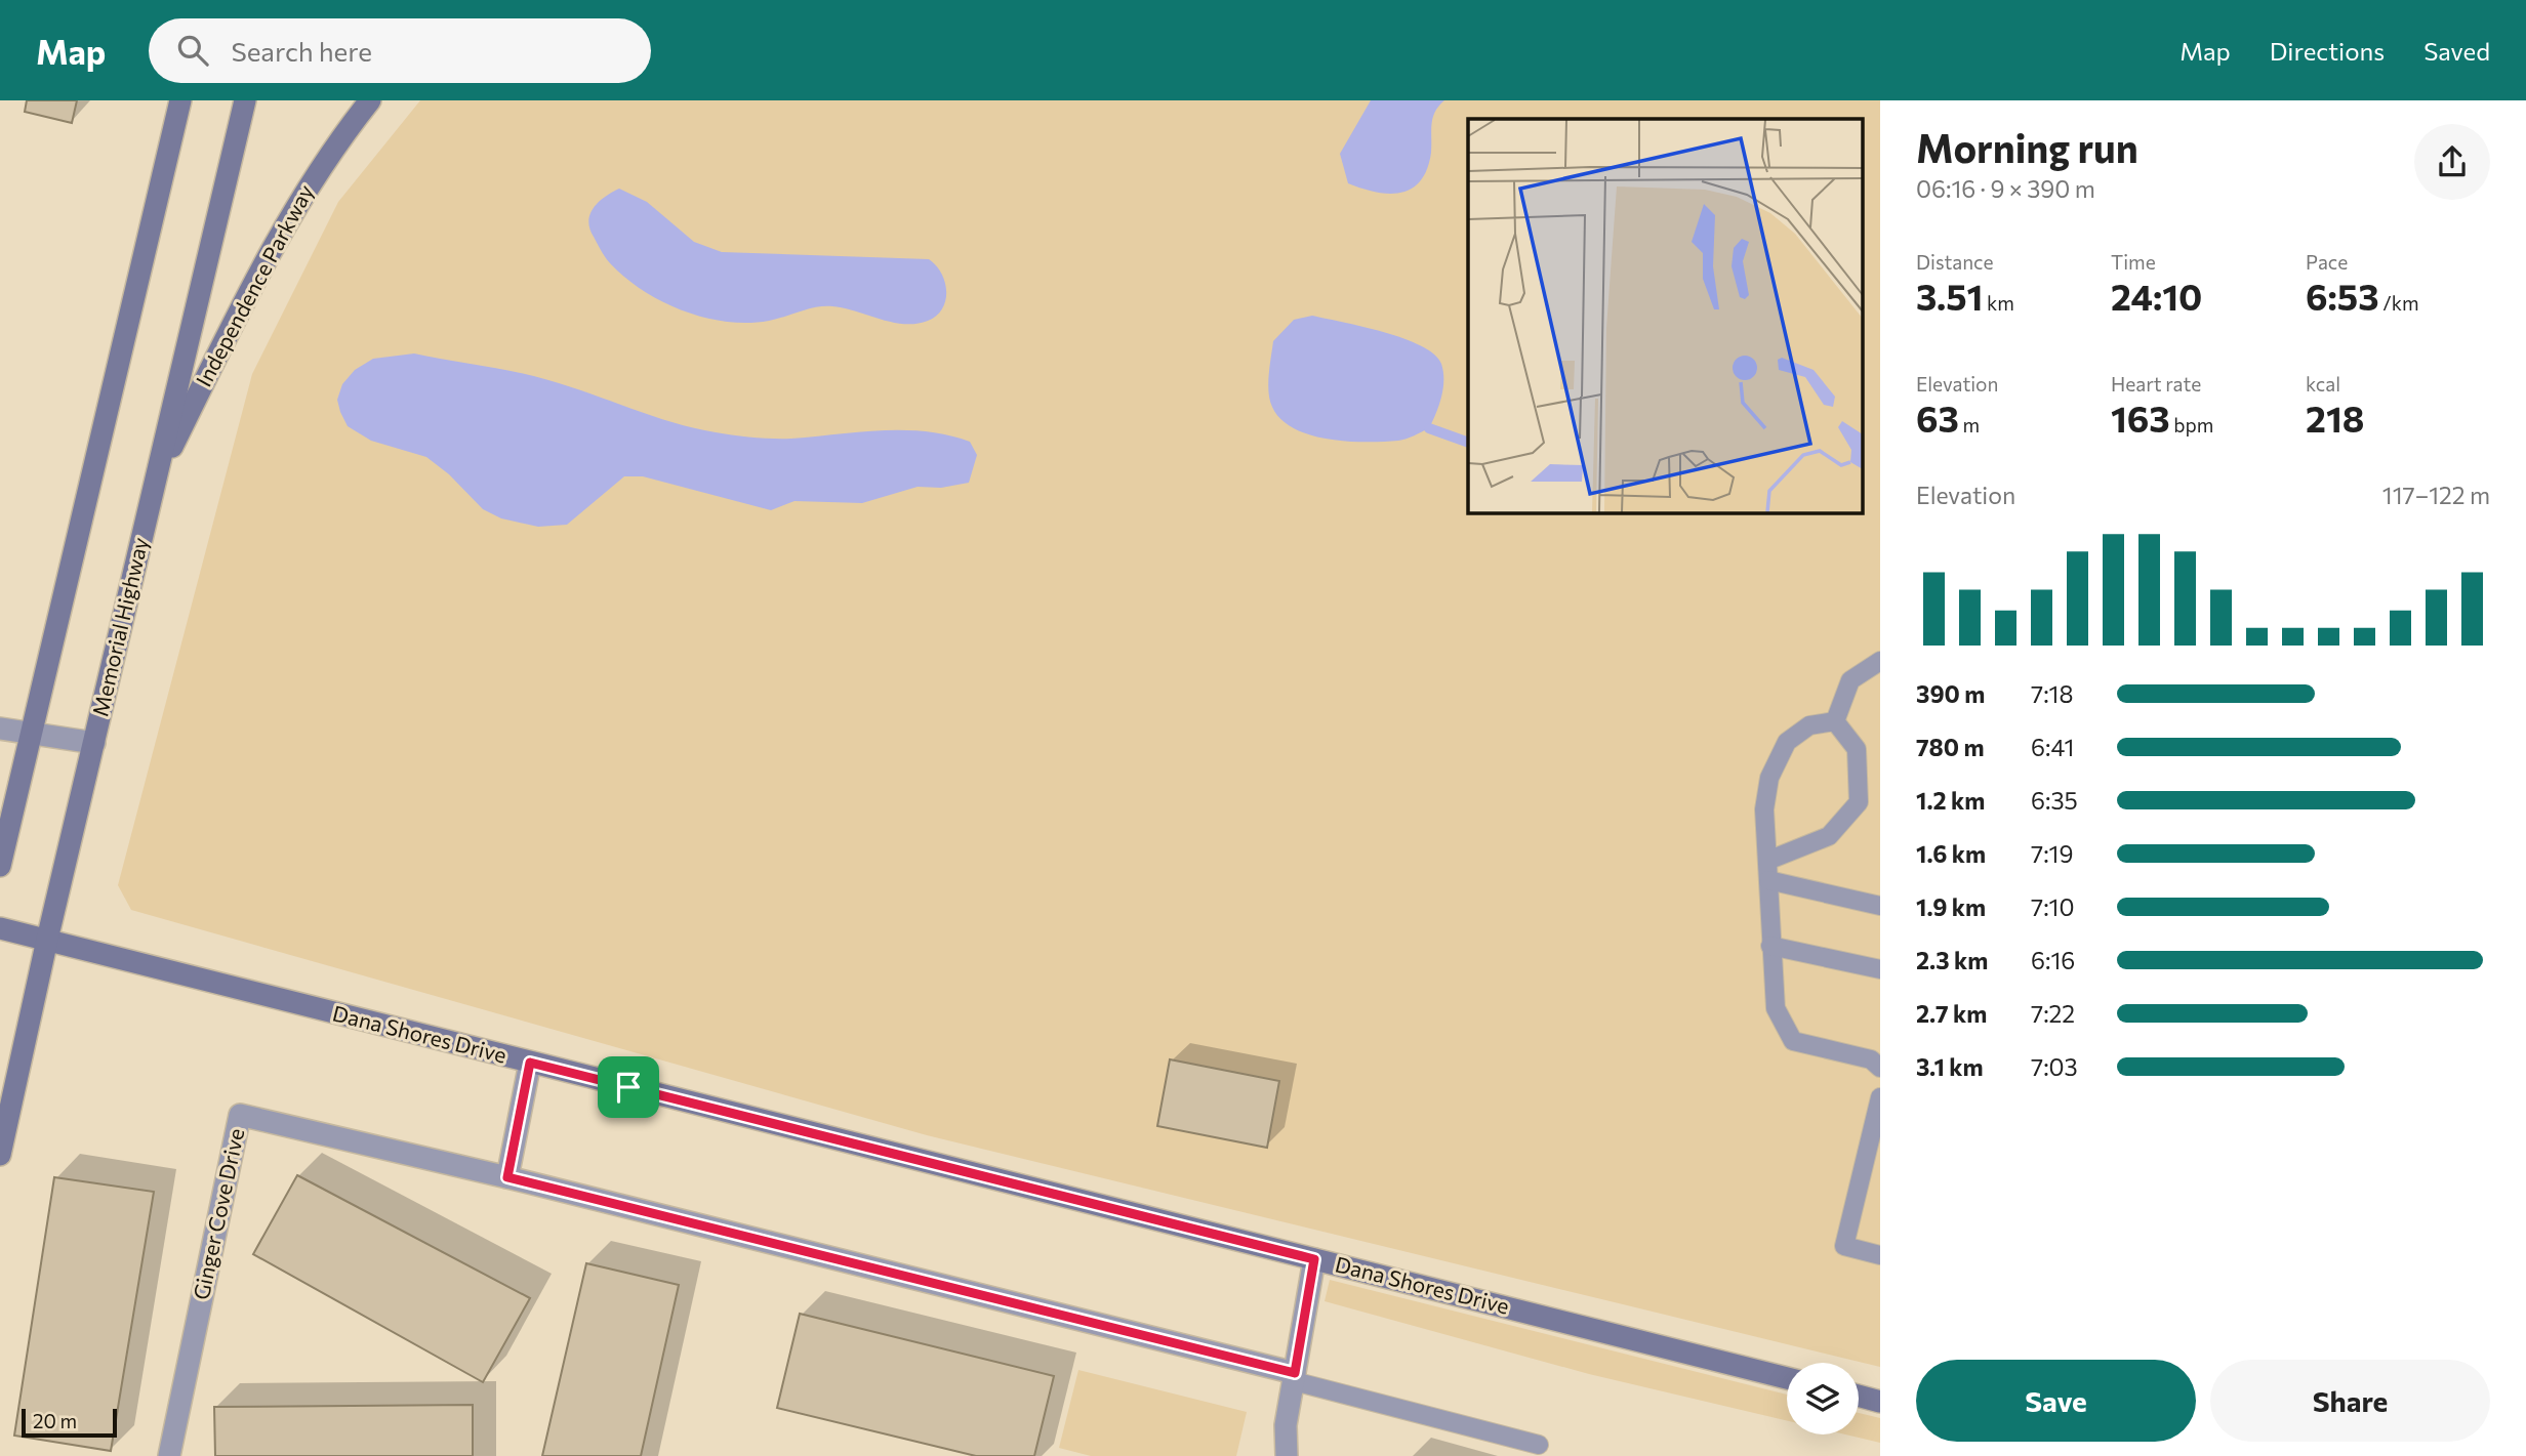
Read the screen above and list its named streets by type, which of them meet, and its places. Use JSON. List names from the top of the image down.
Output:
{
  "streets": {
    "main road": ["Independence Parkway", "Memorial Highway", "Dana Shores Drive"],
    "street": ["Ginger Cove Drive"]
  },
  "crossings": [
    ["Independence Parkway", "Memorial Highway"],
    ["Memorial Highway", "Dana Shores Drive"]
  ],
  "scale_bar": "20 m",
  "page": {
    "header": "Map",
    "search": "Search here",
    "nav": ["Map", "Directions", "Saved"],
    "heading": ["Morning run", "06:16 · 9 × 390 m"],
    "stats": [
      ["Distance", "3.51 km"],
      ["Time", "24:10"],
      ["Pace", "6:53 /km"],
      ["Elevation", "63 m"],
      ["Heart rate", "163 bpm"],
      ["kcal", "218"]
    ],
    "chart": ["Elevation", "117–122 m"],
    "list": [
      {
        "name": "390 m",
        "note": "7:18"
      },
      {
        "name": "780 m",
        "note": "6:41"
      },
      {
        "name": "1.2 km",
        "note": "6:35"
      },
      {
        "name": "1.6 km",
        "note": "7:19"
      },
      {
        "name": "1.9 km",
        "note": "7:10"
      },
      {
        "name": "2.3 km",
        "note": "6:16"
      },
      {
        "name": "2.7 km",
        "note": "7:22"
      },
      {
        "name": "3.1 km",
        "note": "7:03"
      }
    ],
    "buttons": ["Save", "Share"],
    "scale": "20 m"
  }
}
